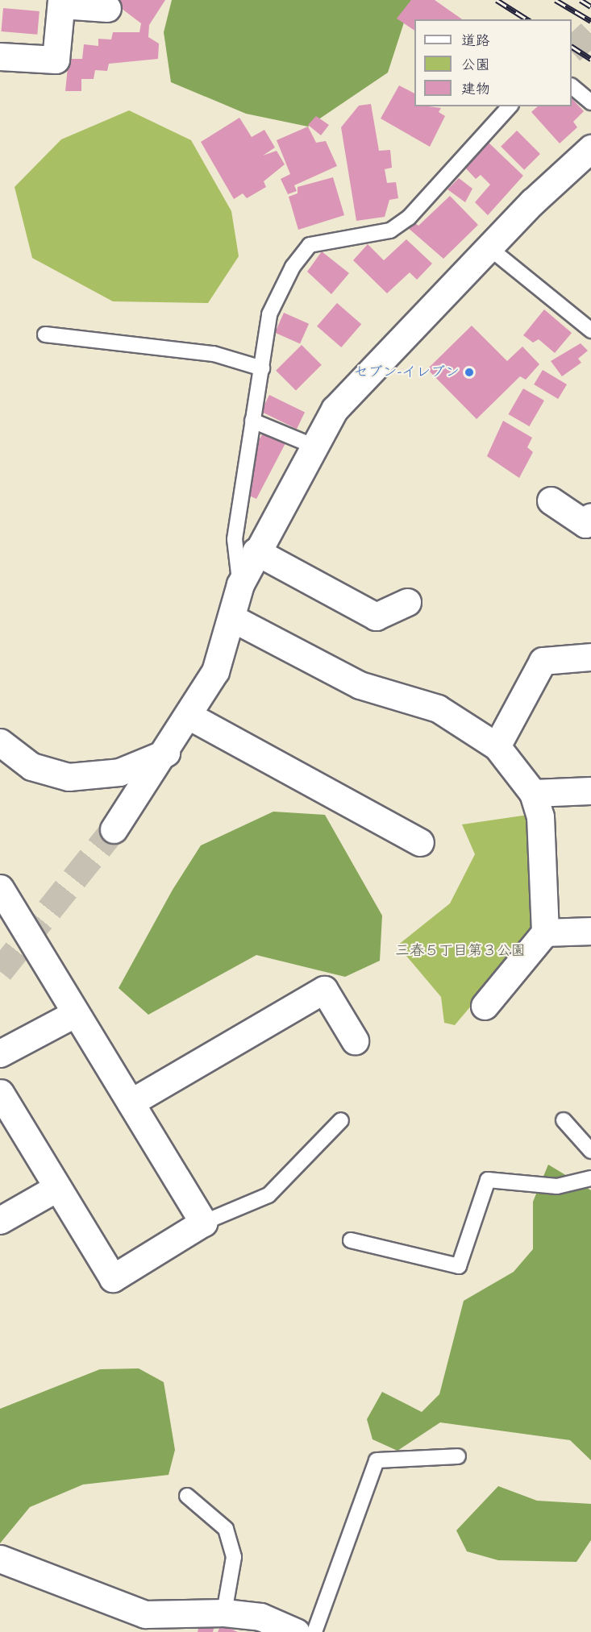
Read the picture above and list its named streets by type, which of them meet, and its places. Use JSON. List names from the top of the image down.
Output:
{
  "parks": ["三春５丁目第３公園"],
  "places": ["セブン-イレブン"],
  "legend": ["道路", "公園", "建物"]
}
